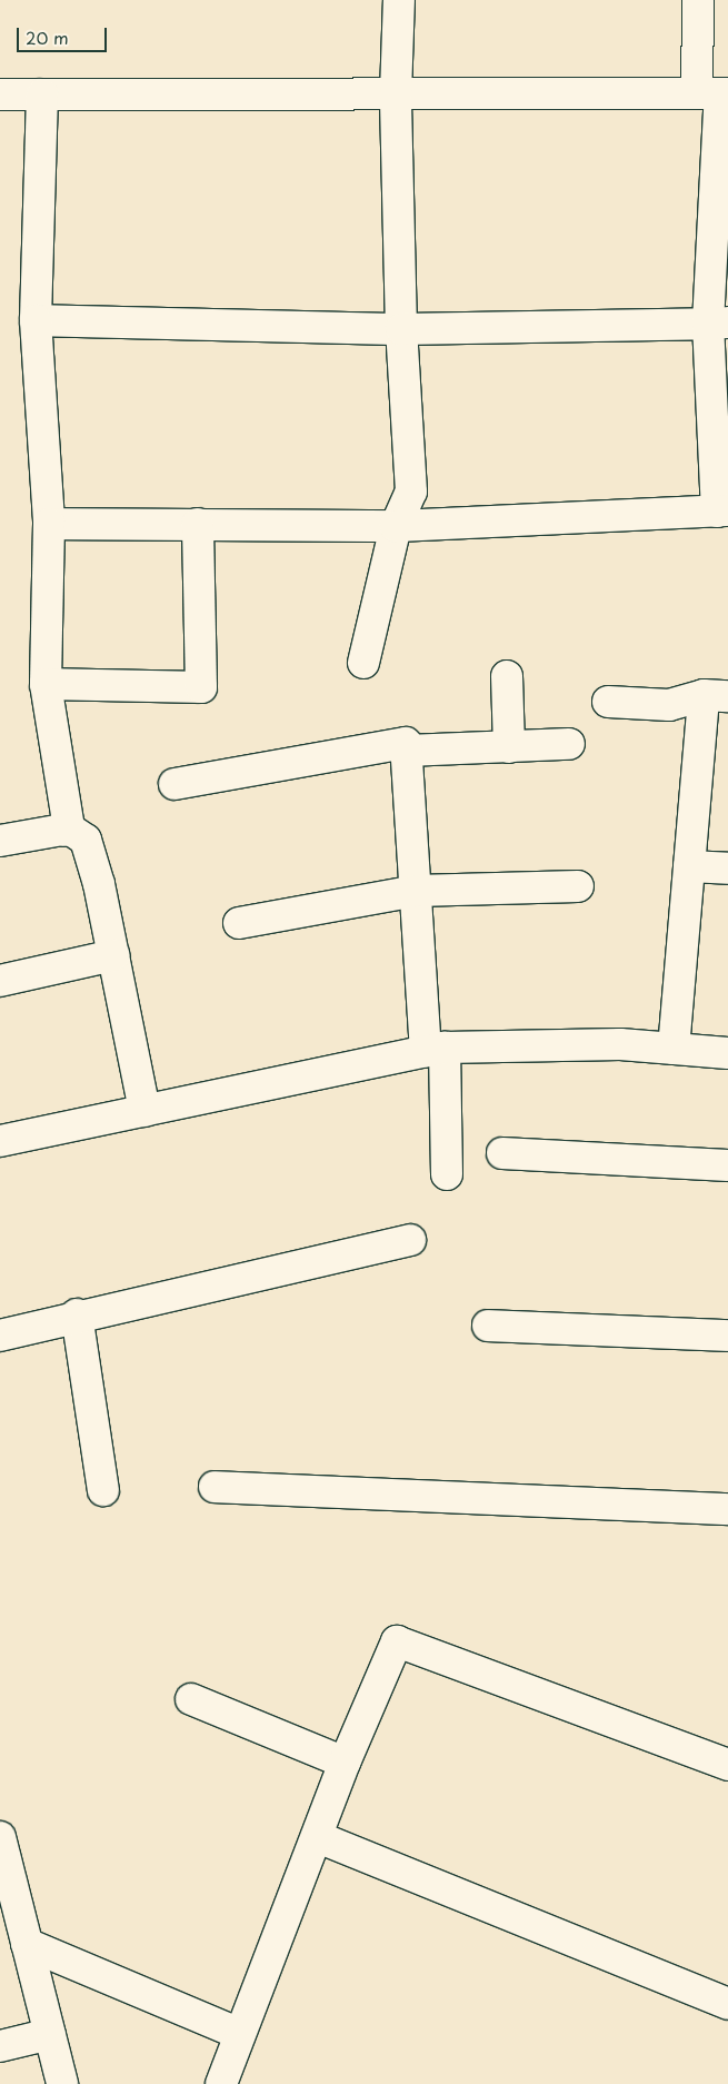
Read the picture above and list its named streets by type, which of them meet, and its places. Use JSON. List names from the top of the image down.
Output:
{
  "scale_bar": "20 m"
}
